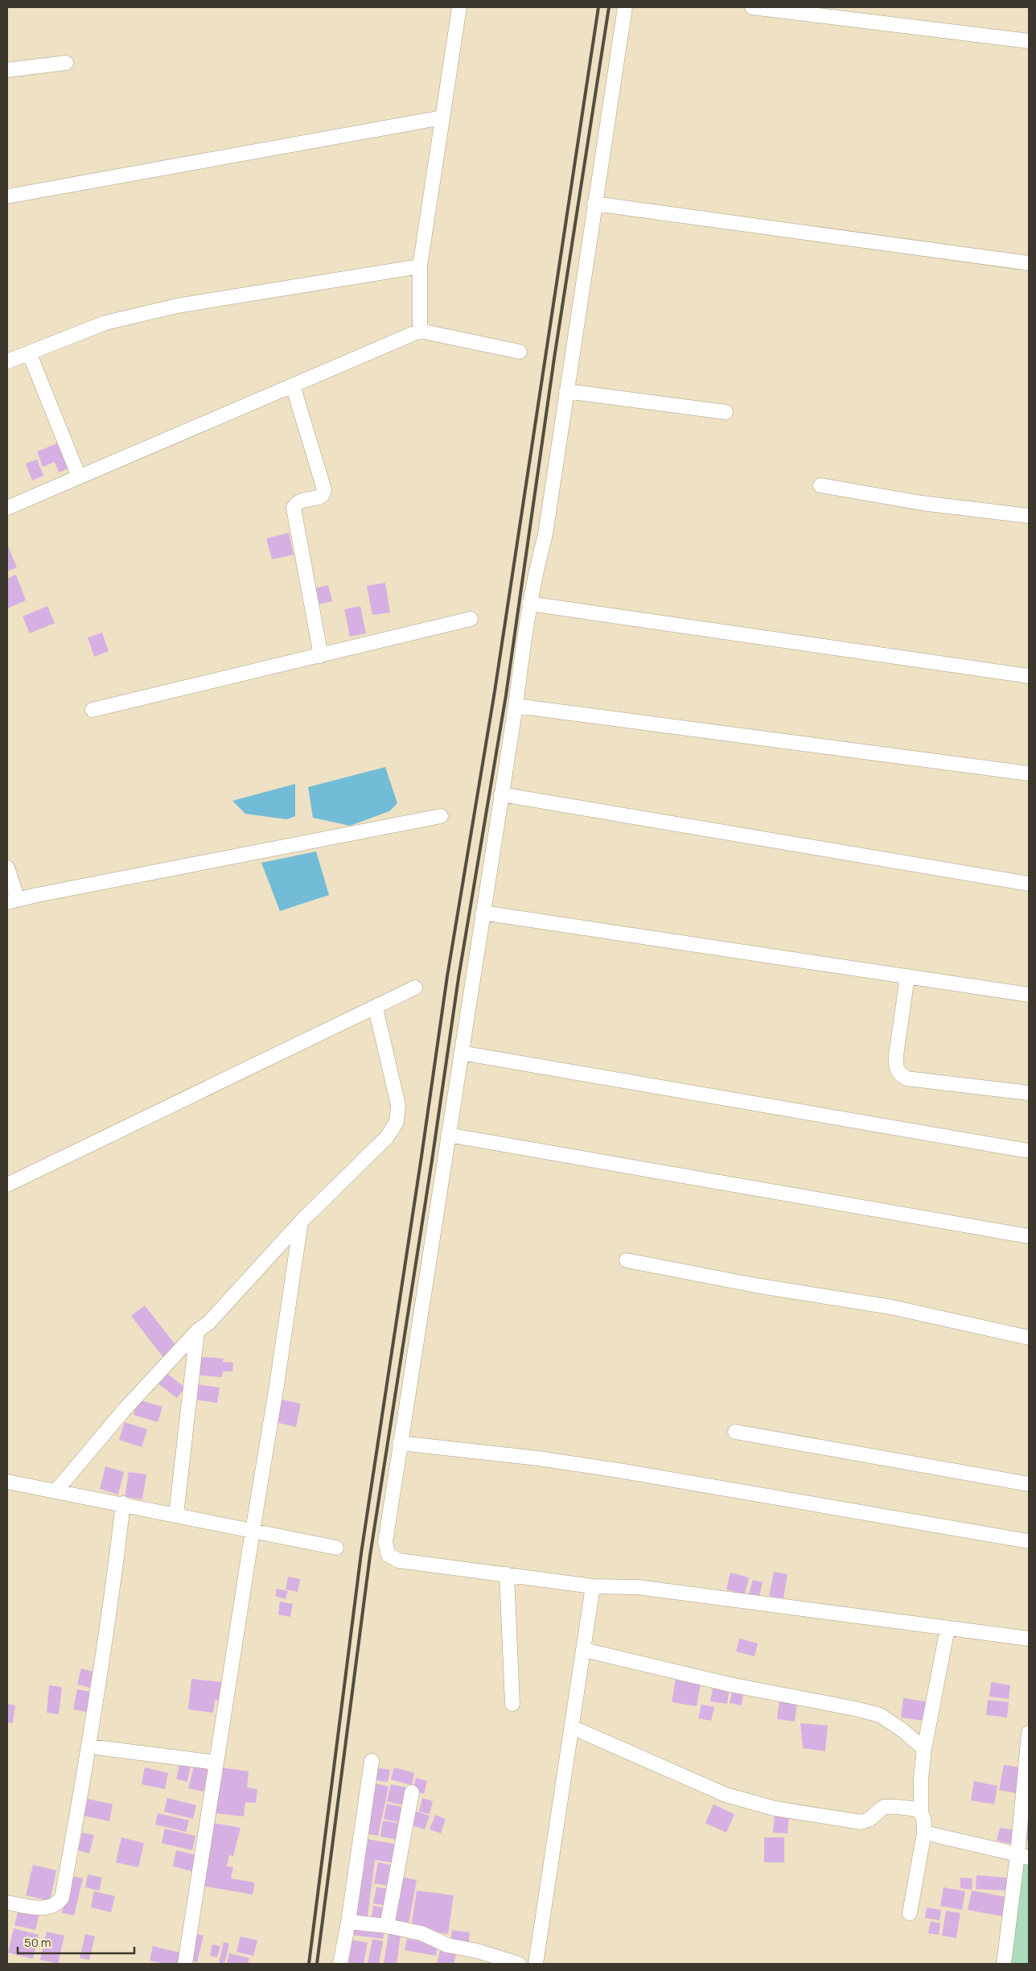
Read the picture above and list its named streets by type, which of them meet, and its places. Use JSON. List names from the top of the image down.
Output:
{
  "scale_bar": "50 m"
}
